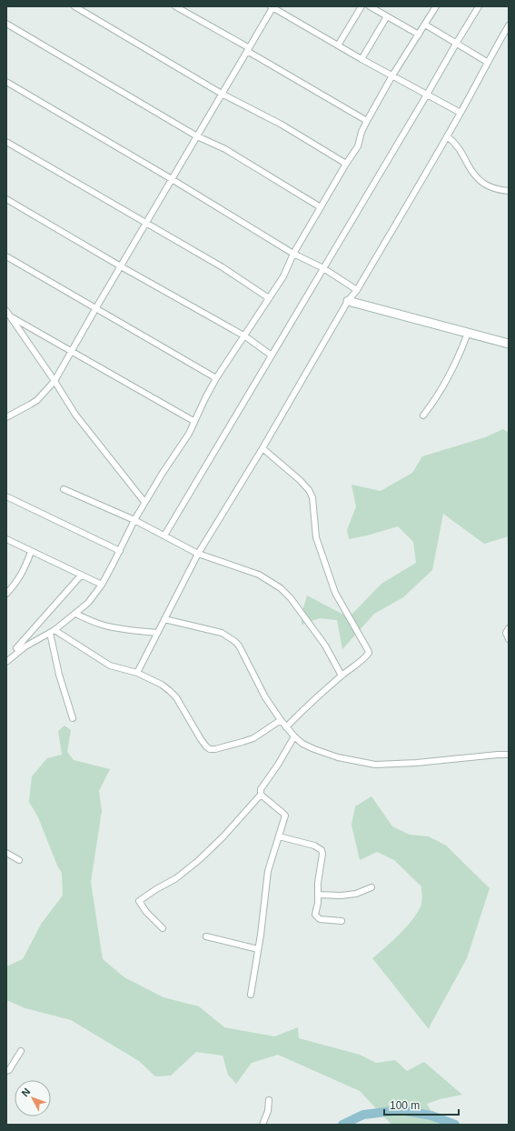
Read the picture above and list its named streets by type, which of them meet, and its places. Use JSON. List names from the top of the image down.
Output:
{
  "scale_bar": "100 m",
  "north": "top left"
}
